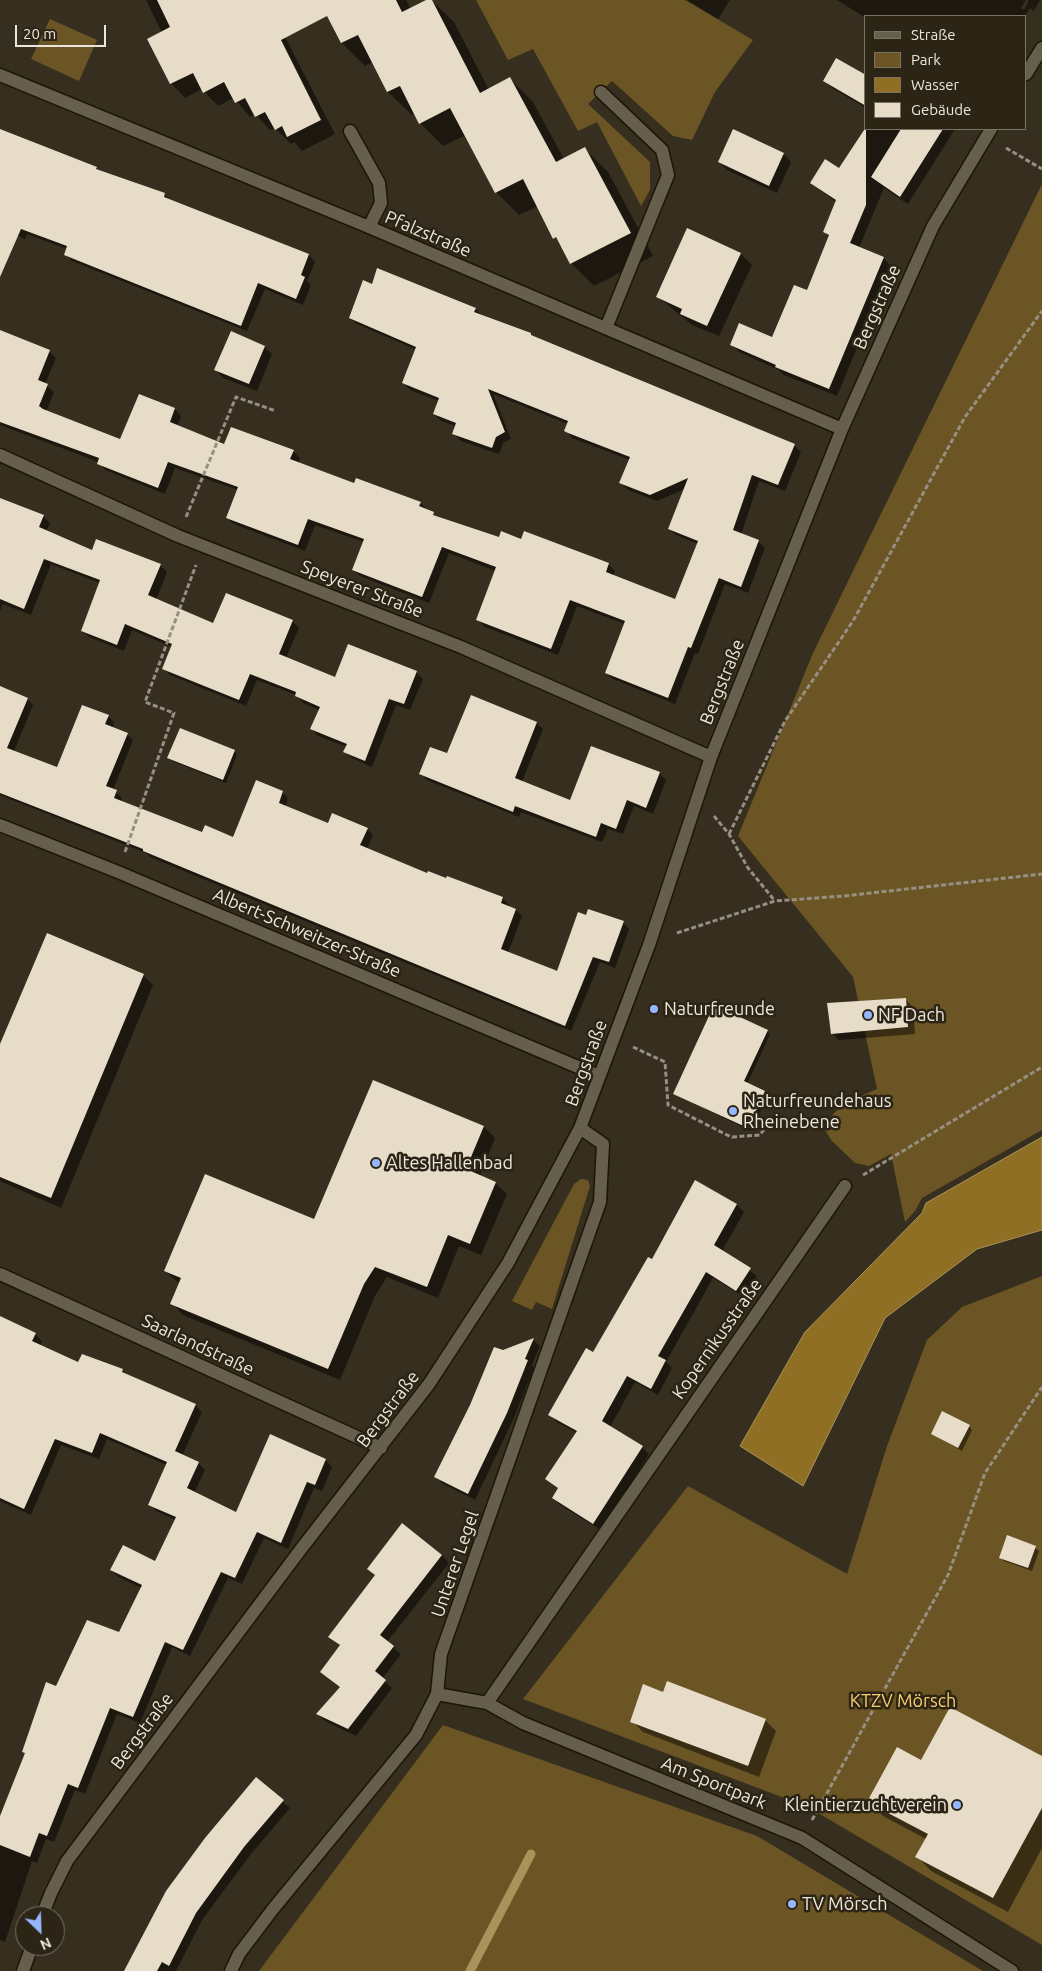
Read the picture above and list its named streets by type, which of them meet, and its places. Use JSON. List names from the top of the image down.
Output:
{
  "streets": {
    "street": [
      "Pfalzstraße",
      "Bergstraße",
      "Speyerer Straße",
      "Albert-Schweitzer-Straße",
      "Kopernikusstraße",
      "Saarlandstraße",
      "Unterer Legel",
      "Am Sportpark"
    ]
  },
  "crossings": [
    ["Pfalzstraße", "Bergstraße"],
    ["Bergstraße", "Speyerer Straße"],
    ["Bergstraße", "Albert-Schweitzer-Straße"],
    ["Bergstraße", "Saarlandstraße"],
    ["Bergstraße", "Unterer Legel"],
    ["Kopernikusstraße", "Am Sportpark"],
    ["Unterer Legel", "Am Sportpark"]
  ],
  "parks": ["KTZV Mörsch"],
  "places": [
    "Naturfreunde",
    "NF Dach",
    "Naturfreundehaus Rheinebene",
    "Altes Hallenbad",
    "Kleintierzuchtverein",
    "TV Mörsch"
  ],
  "legend": [
    "Straße",
    "Park",
    "Wasser",
    "Gebäude"
  ],
  "scale_bar": "20 m",
  "north": "bottom right"
}
